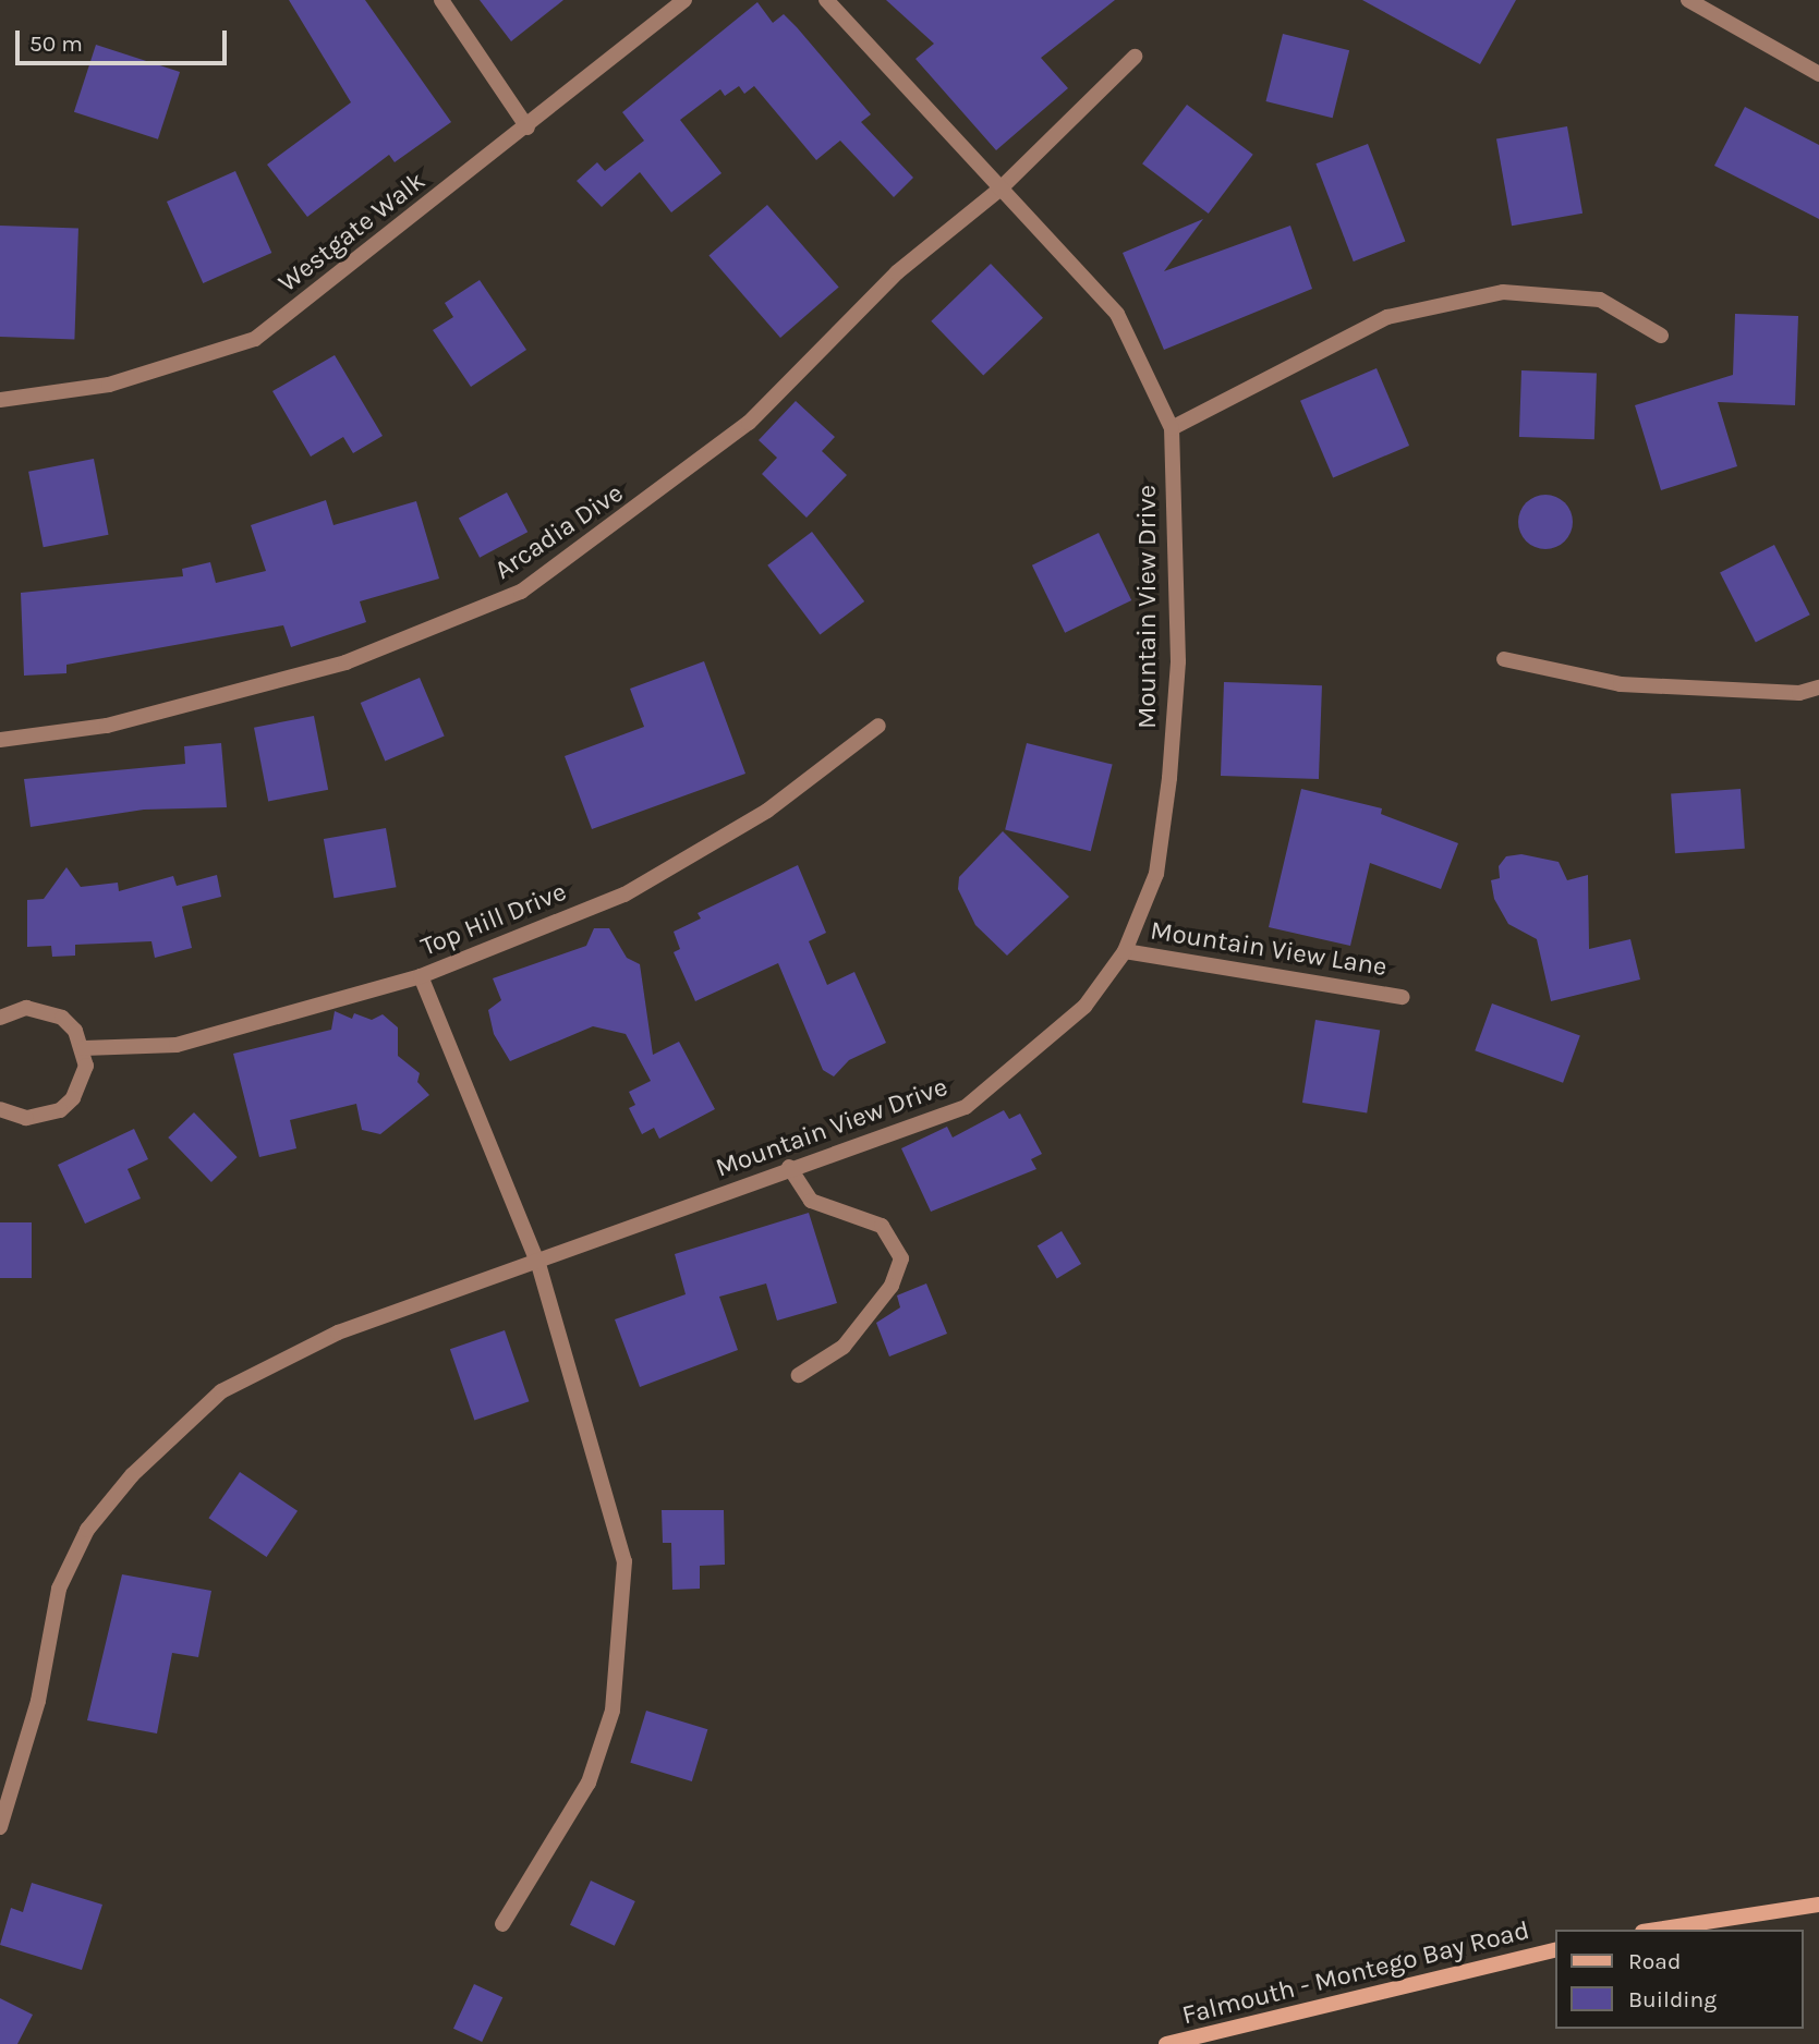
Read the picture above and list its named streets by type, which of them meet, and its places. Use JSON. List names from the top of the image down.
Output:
{
  "streets": {
    "main road": ["Falmouth - Montego Bay Road"],
    "street": [
      "Westgate Walk",
      "Arcadia Dive",
      "Mountain View Drive",
      "Top Hill Drive",
      "Mountain View Lane"
    ]
  },
  "crossings": [
    ["Arcadia Dive", "Mountain View Drive"],
    ["Mountain View Drive", "Mountain View Lane"]
  ],
  "legend": ["Road", "Building"],
  "scale_bar": "50 m"
}
